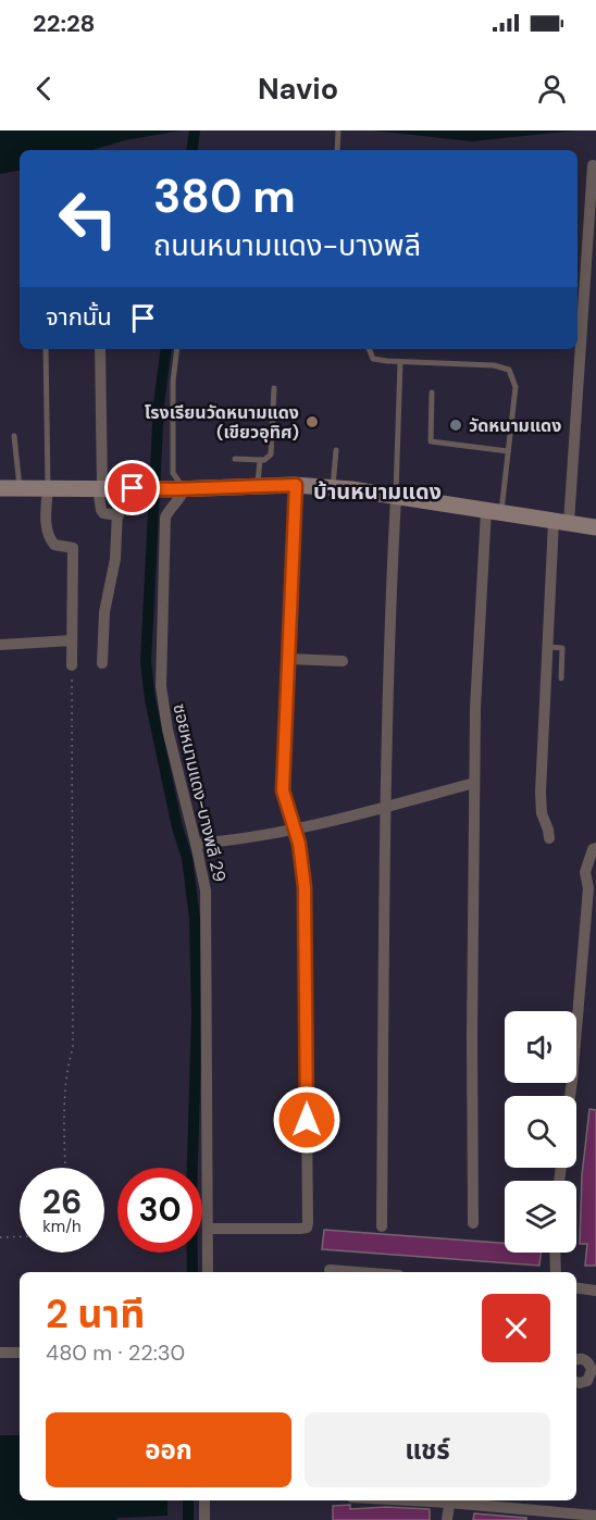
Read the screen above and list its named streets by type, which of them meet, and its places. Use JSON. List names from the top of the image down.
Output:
{
  "streets": {
    "street": ["ซอยหนามแดง-บางพลี 29"]
  },
  "districts": ["บ้านหนามแดง"],
  "places": ["โรงเรียนวัดหนามแดง (เขียวอุทิศ)", "วัดหนามแดง"],
  "page": {
    "status": "22:28",
    "header": "Navio",
    "turn": ["380 m", "ถนนหนามแดง-บางพลี"],
    "then": "จากนั้น",
    "speed": "26 km/h",
    "limit": "30",
    "heading": ["2 นาที", "480 m · 22:30"],
    "buttons": ["ออก", "แชร์"]
  }
}
